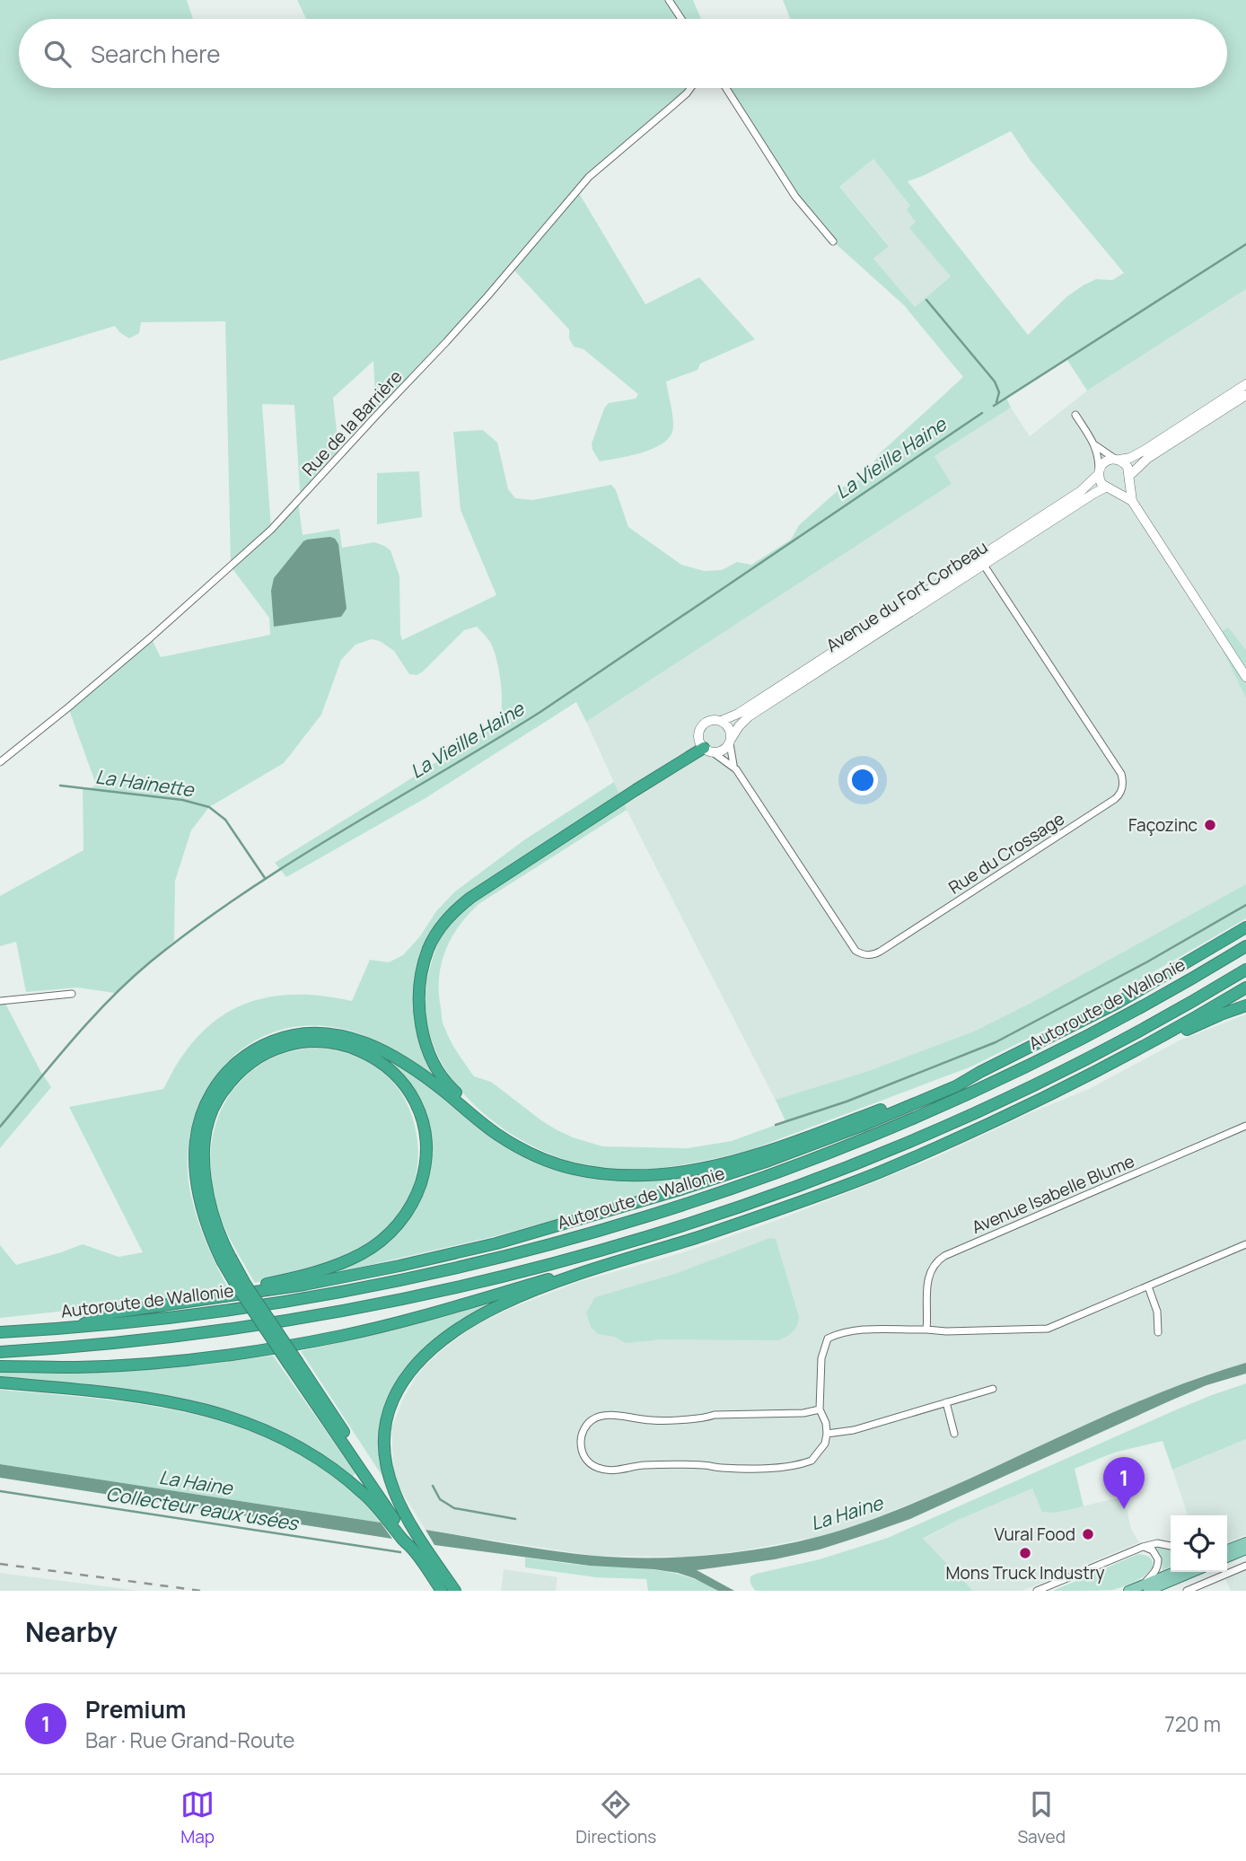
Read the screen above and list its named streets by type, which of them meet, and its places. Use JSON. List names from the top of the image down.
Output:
{
  "streets": {
    "highway": ["Autoroute de Wallonie"],
    "street": [
      "Rue de la Barrière",
      "Avenue du Fort Corbeau",
      "Rue du Crossage",
      "Avenue Isabelle Blume"
    ]
  },
  "crossings": [
    ["Avenue du Fort Corbeau", "Rue du Crossage"]
  ],
  "water": [
    "La Vieille Haine",
    "La Hainette",
    "La Haine",
    "Collecteur eaux usées"
  ],
  "places": ["Façozinc", "Vural Food", "Mons Truck Industry"],
  "page": {
    "search": "Search here",
    "pins": "1",
    "heading": "Nearby",
    "list": [
      {
        "mark": "1",
        "name": "Premium",
        "note": "Bar · Rue Grand-Route",
        "value": "720 m"
      }
    ],
    "nav": ["Map", "Directions", "Saved"]
  }
}
